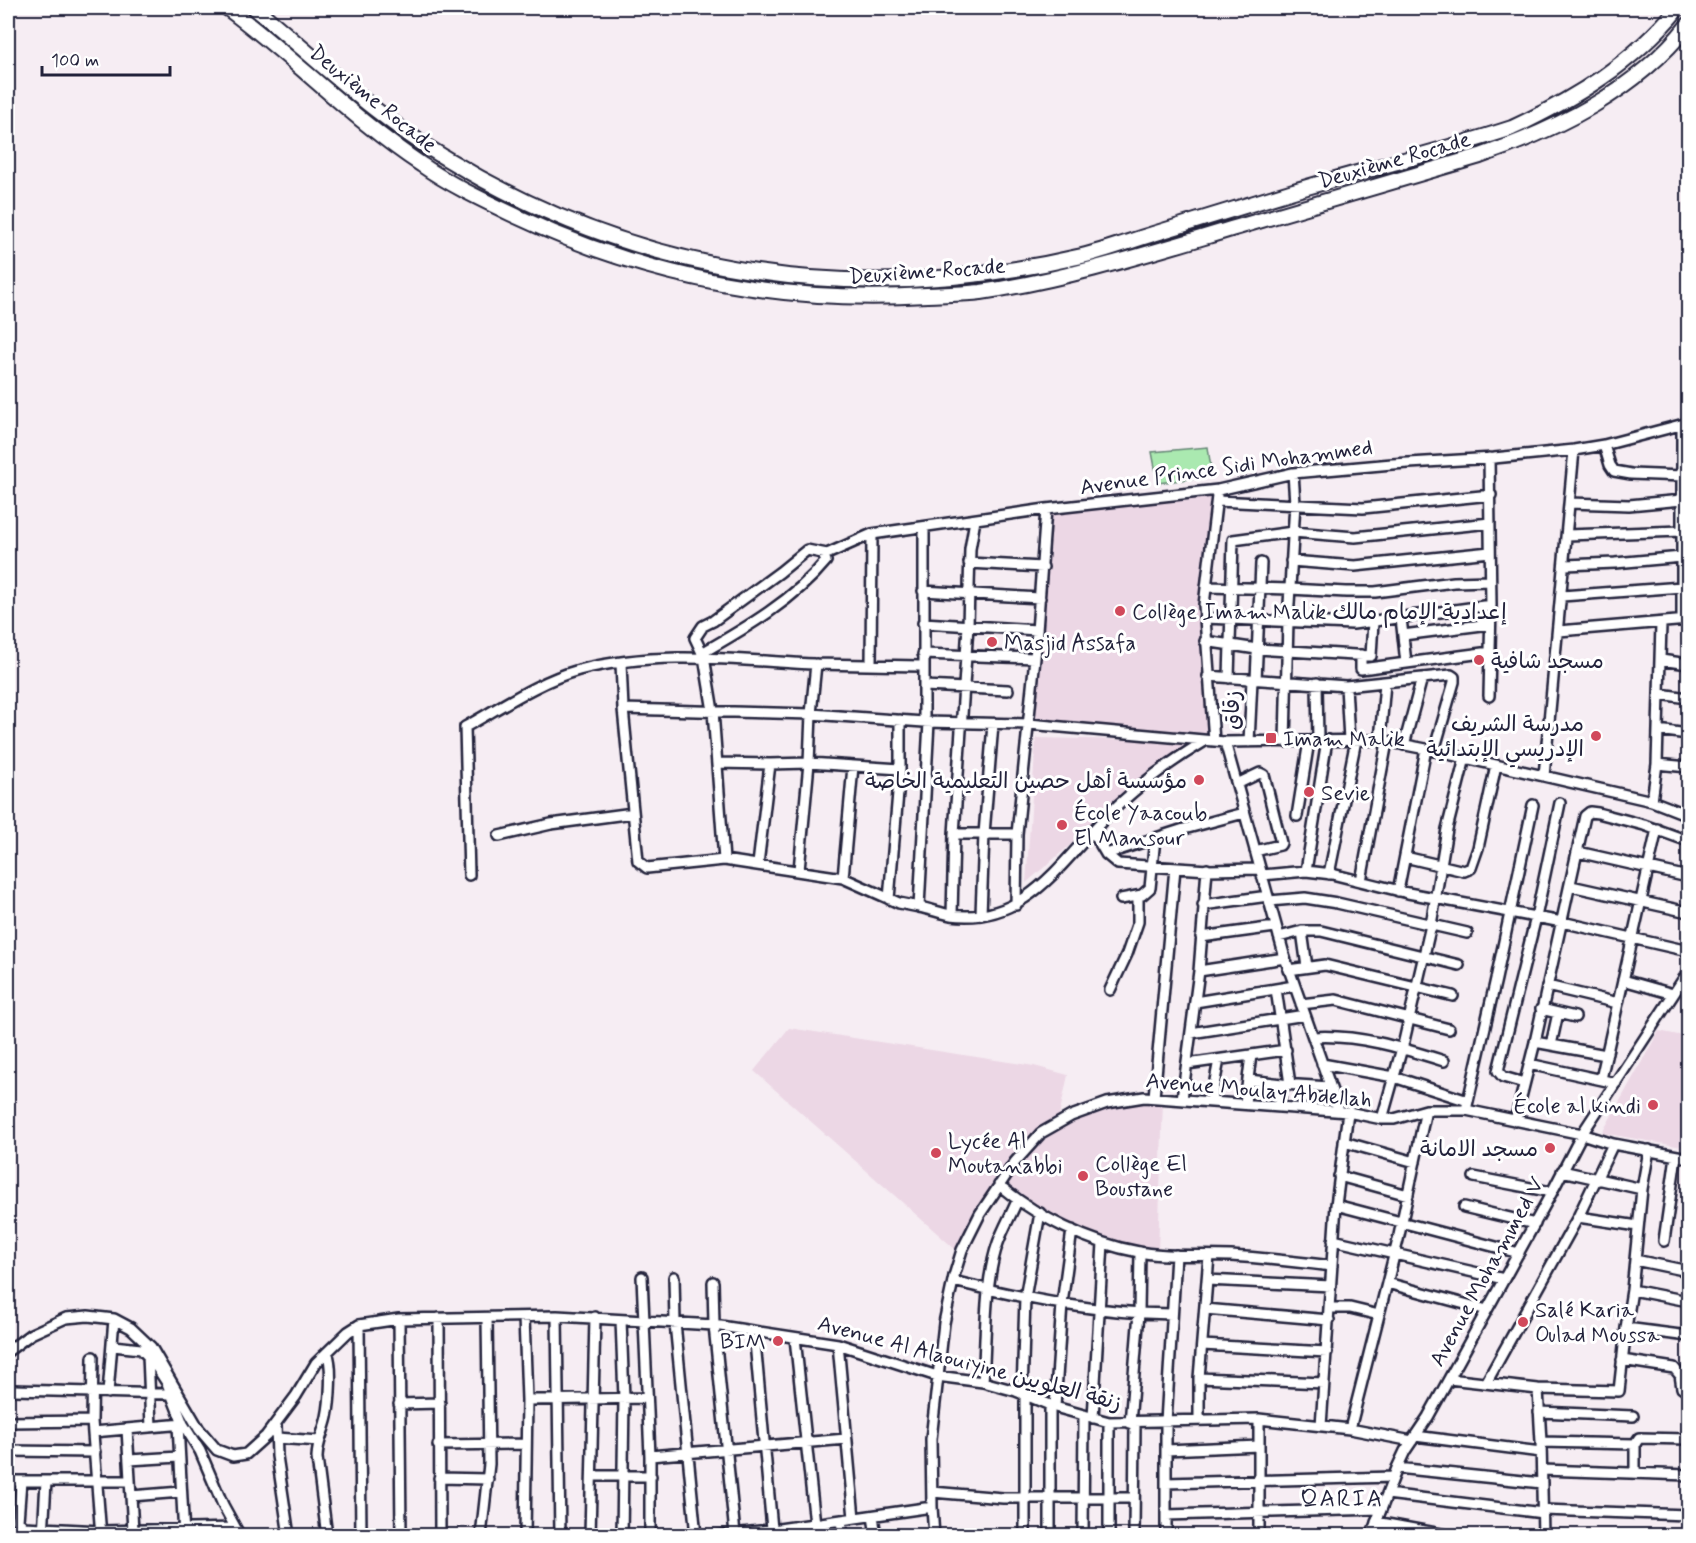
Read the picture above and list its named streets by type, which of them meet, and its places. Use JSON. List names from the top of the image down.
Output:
{
  "streets": {
    "highway": ["Deuxième Rocade"],
    "street": [
      "Avenue Prince Sidi Mohammed",
      "زقاق",
      "Avenue Moulay Abdellah",
      "Avenue Mohammed V",
      "Avenue Al Alaouiyine زنقة العلويين"
    ]
  },
  "crossings": [
    ["Avenue Moulay Abdellah", "Avenue Mohammed V"],
    ["Avenue Moulay Abdellah", "Avenue Al Alaouiyine زنقة العلويين"],
    ["Avenue Mohammed V", "Avenue Al Alaouiyine زنقة العلويين"]
  ],
  "districts": ["QARIA"],
  "places": {
    "other": [
      "Collège Imam Malik إعدادية الإمام مالك",
      "Masjid Assafa",
      "مسجد شافية",
      "مدرسة الشريف الإدريسي الإبتدائية",
      "مؤسسة أهل حصين التعليمية الخاصة",
      "Sevie",
      "École Yaacoub El Mansour",
      "École al kindi",
      "مسجد الامانة",
      "Lycée Al Moutanabbi",
      "Collège El Boustane",
      "Salé Karia Oulad Moussa",
      "BIM"
    ],
    "transit": ["Imam Malik"]
  },
  "scale_bar": "100 m"
}
